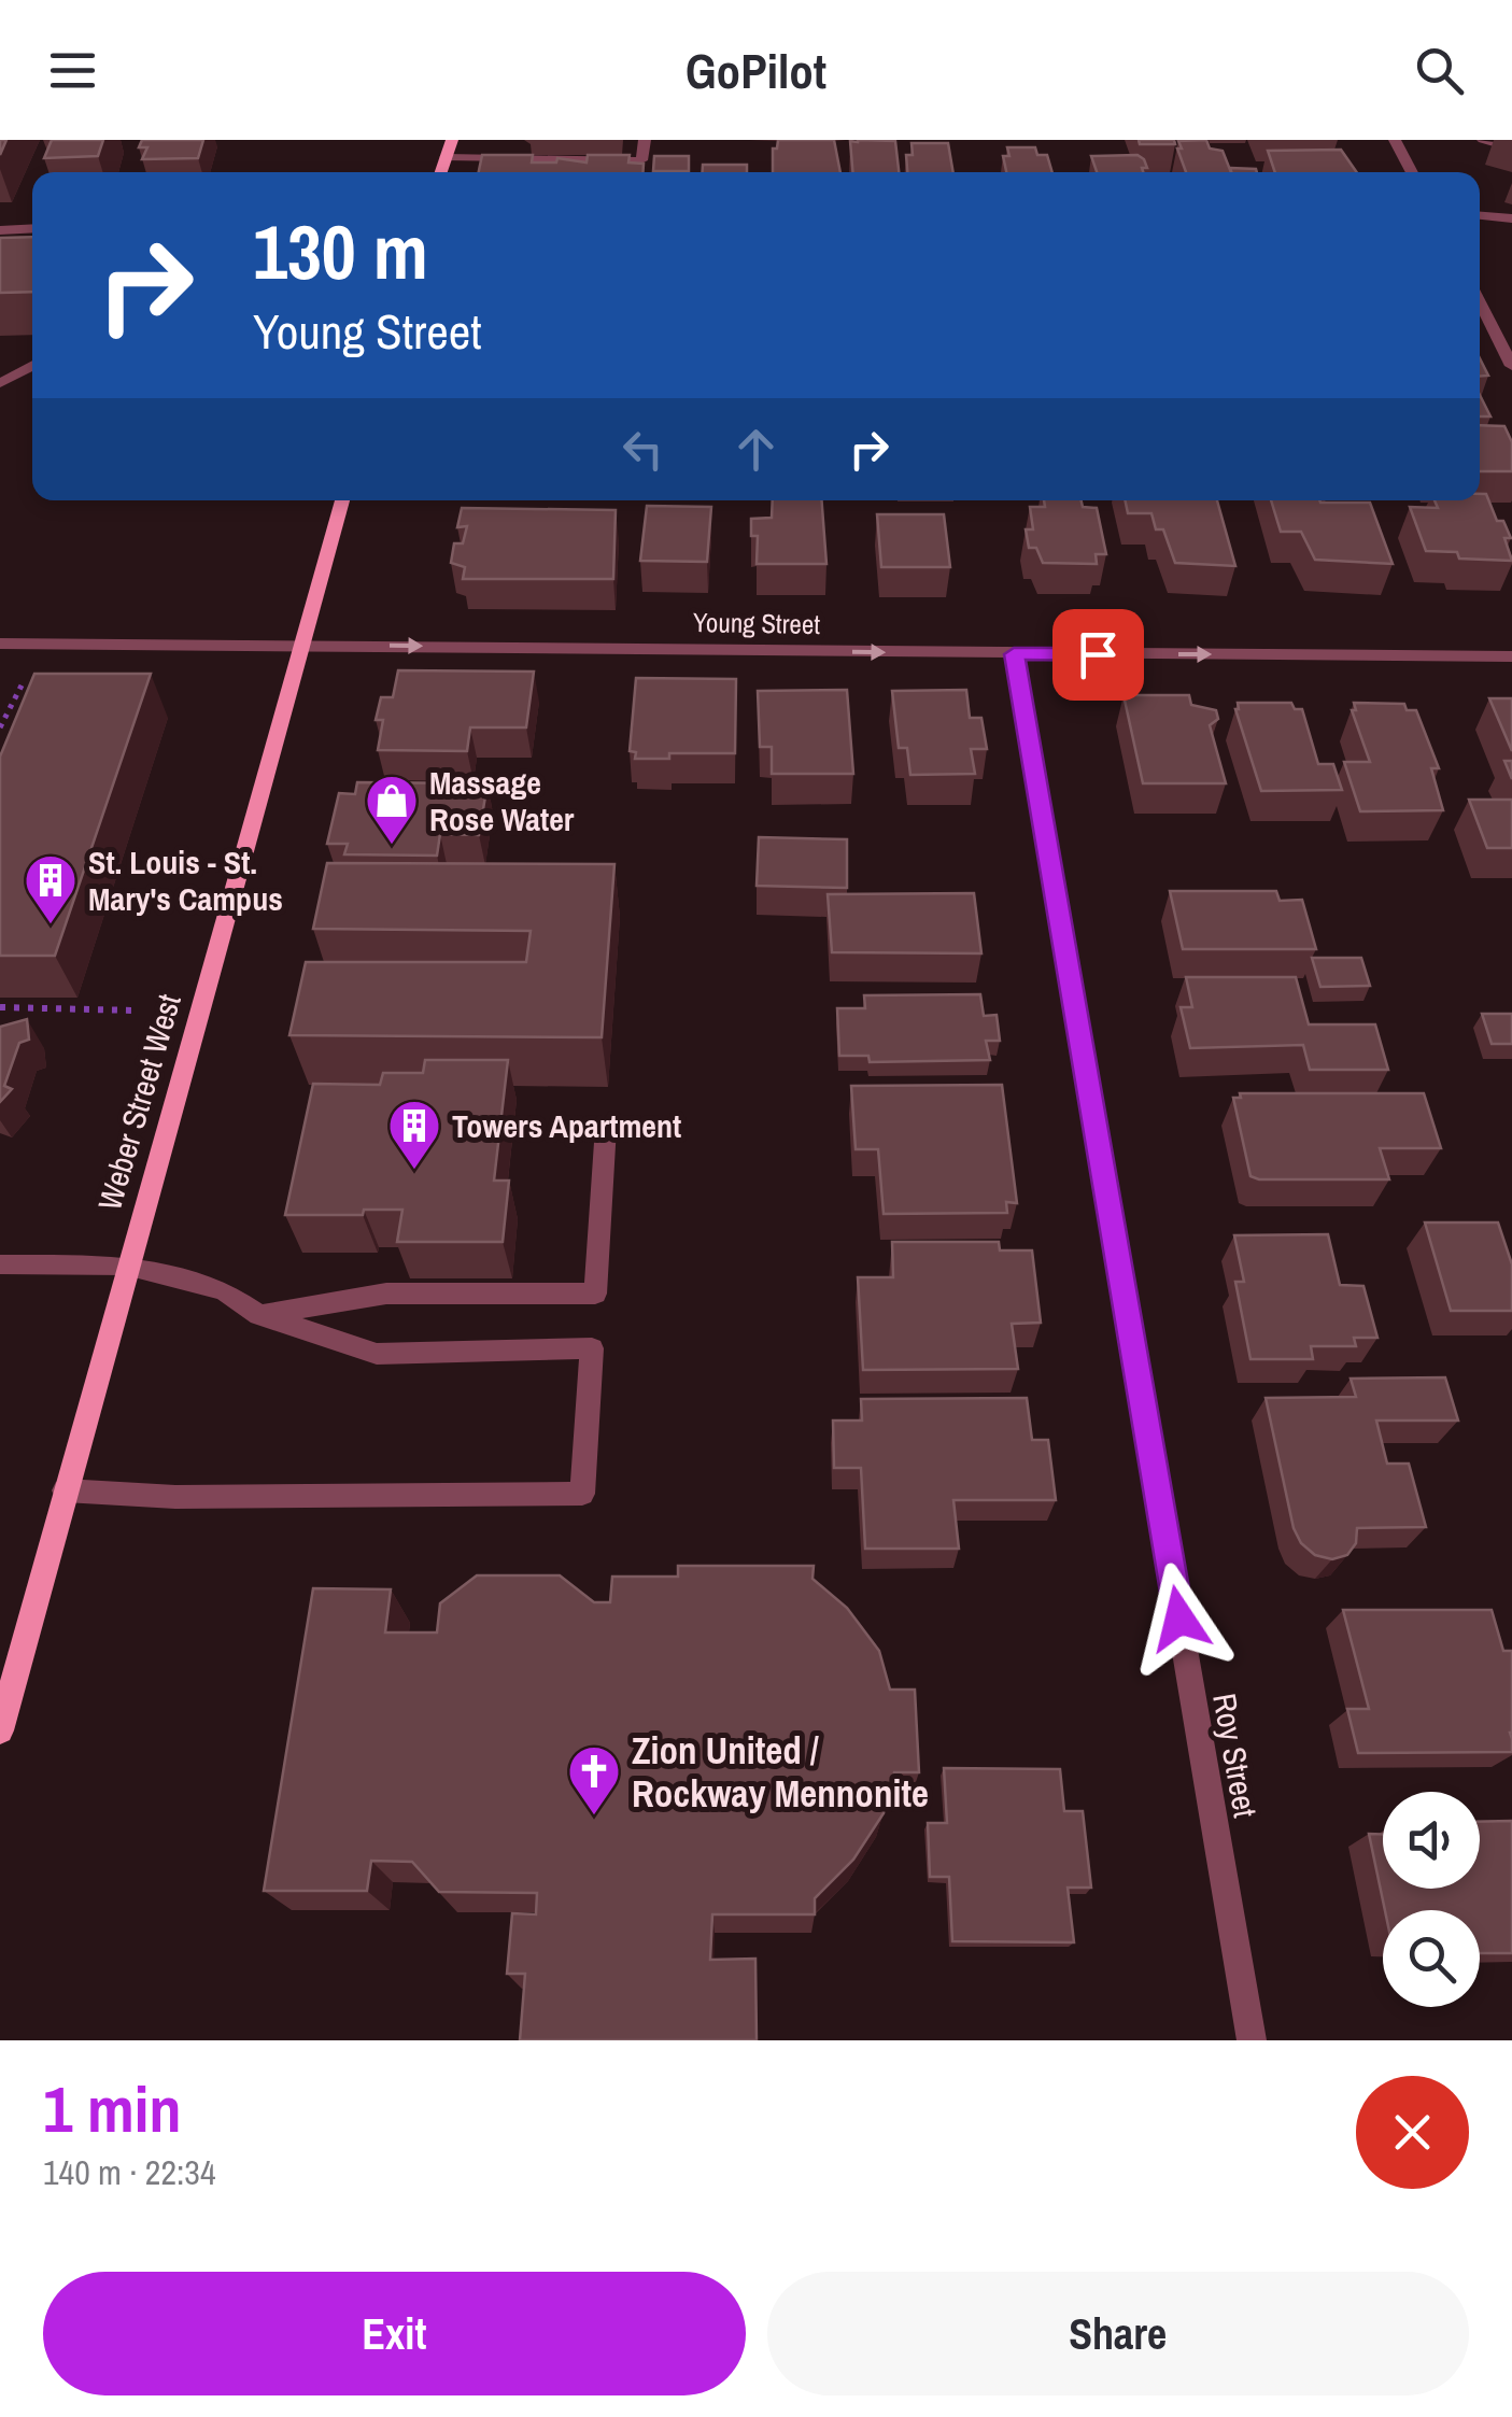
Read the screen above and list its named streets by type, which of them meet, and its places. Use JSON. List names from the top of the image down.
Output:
{
  "streets": {
    "main road": ["Weber Street West"],
    "street": ["Young Street", "Roy Street"]
  },
  "crossings": [
    ["Young Street", "Weber Street West"],
    ["Young Street", "Roy Street"]
  ],
  "one_way": ["Young Street"],
  "places": {
    "shop": ["Massage Rose Water"],
    "building": ["St. Louis - St. Mary's Campus", "Towers Apartment"],
    "church": ["Zion United / Rockway Mennonite"]
  },
  "page": {
    "header": "GoPilot",
    "turn": ["130 m", "Young Street"],
    "heading": ["1 min", "140 m · 22:34"],
    "buttons": ["Exit", "Share"]
  }
}
